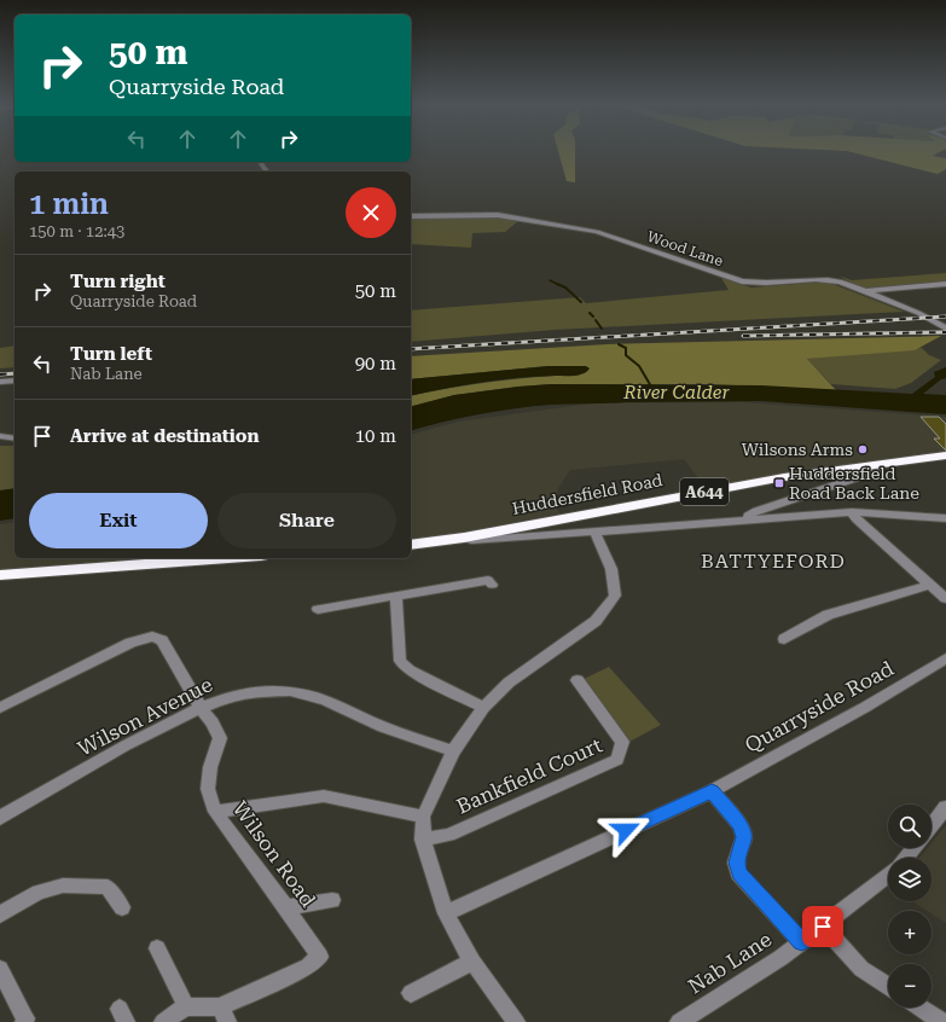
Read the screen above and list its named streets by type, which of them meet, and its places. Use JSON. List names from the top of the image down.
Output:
{
  "streets": {
    "highway": ["A644", "Huddersfield Road"],
    "street": [
      "Wood Lane",
      "Quarryside Road",
      "Wilson Avenue",
      "Bankfield Court",
      "Wilson Road",
      "Nab Lane"
    ]
  },
  "crossings": [
    ["Wilson Avenue", "Wilson Road"]
  ],
  "districts": ["BATTYEFORD"],
  "water": ["River Calder"],
  "places": {
    "other": ["Wilsons Arms"],
    "transit": ["Huddersfield Road Back Lane"]
  },
  "page": {
    "turn": ["50 m", "Quarryside Road"],
    "heading": ["1 min", "150 m · 12:43"],
    "list": [
      {
        "name": "Turn right",
        "note": "Quarryside Road",
        "value": "50 m"
      },
      {
        "name": "Turn left",
        "note": "Nab Lane",
        "value": "90 m"
      },
      {
        "name": "Arrive at destination",
        "value": "10 m"
      }
    ],
    "buttons": ["Exit", "Share"],
    "map_buttons": ["+", "−"]
  }
}
